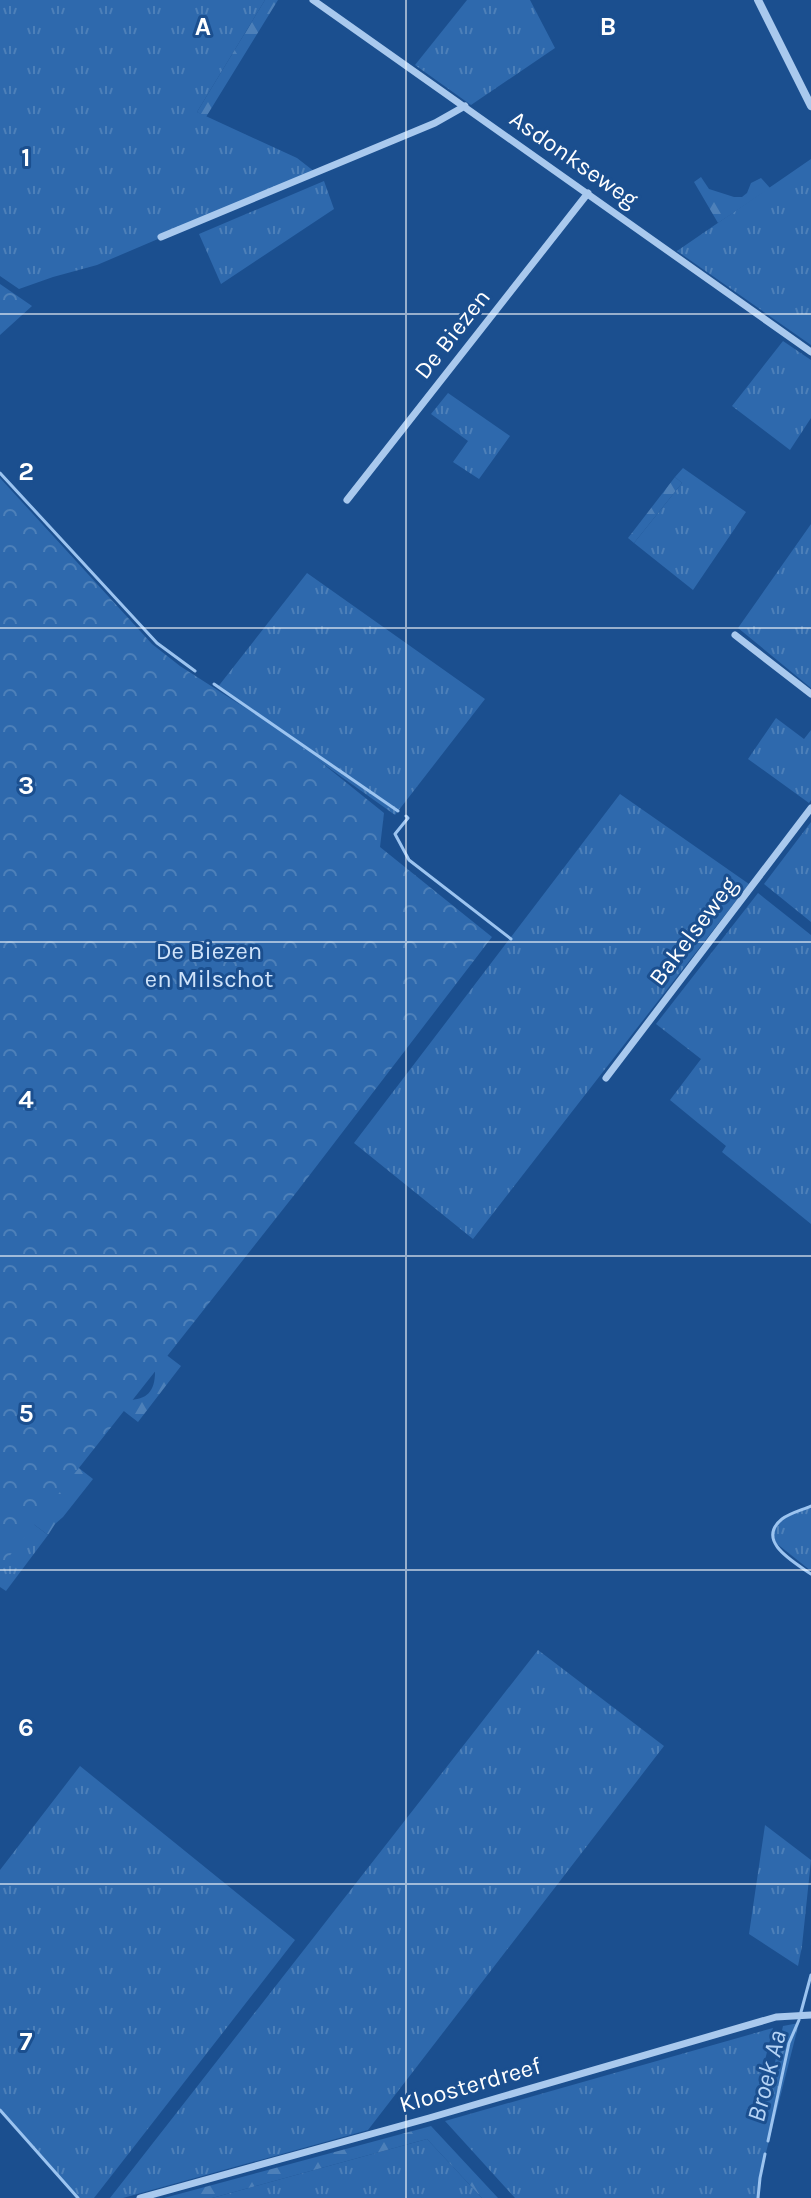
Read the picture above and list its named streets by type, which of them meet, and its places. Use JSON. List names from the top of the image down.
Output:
{
  "streets": {
    "street": [
      "Asdonkseweg",
      "De Biezen",
      "Bakelseweg",
      "Kloosterdreef"
    ]
  },
  "crossings": [
    ["Asdonkseweg", "De Biezen"]
  ],
  "water": ["Broek Aa"],
  "parks": ["De Biezen en Milschot"],
  "grid": {
    "columns": ["A", "B"],
    "rows": [
      "1",
      "2",
      "3",
      "4",
      "5",
      "6",
      "7"
    ]
  }
}
